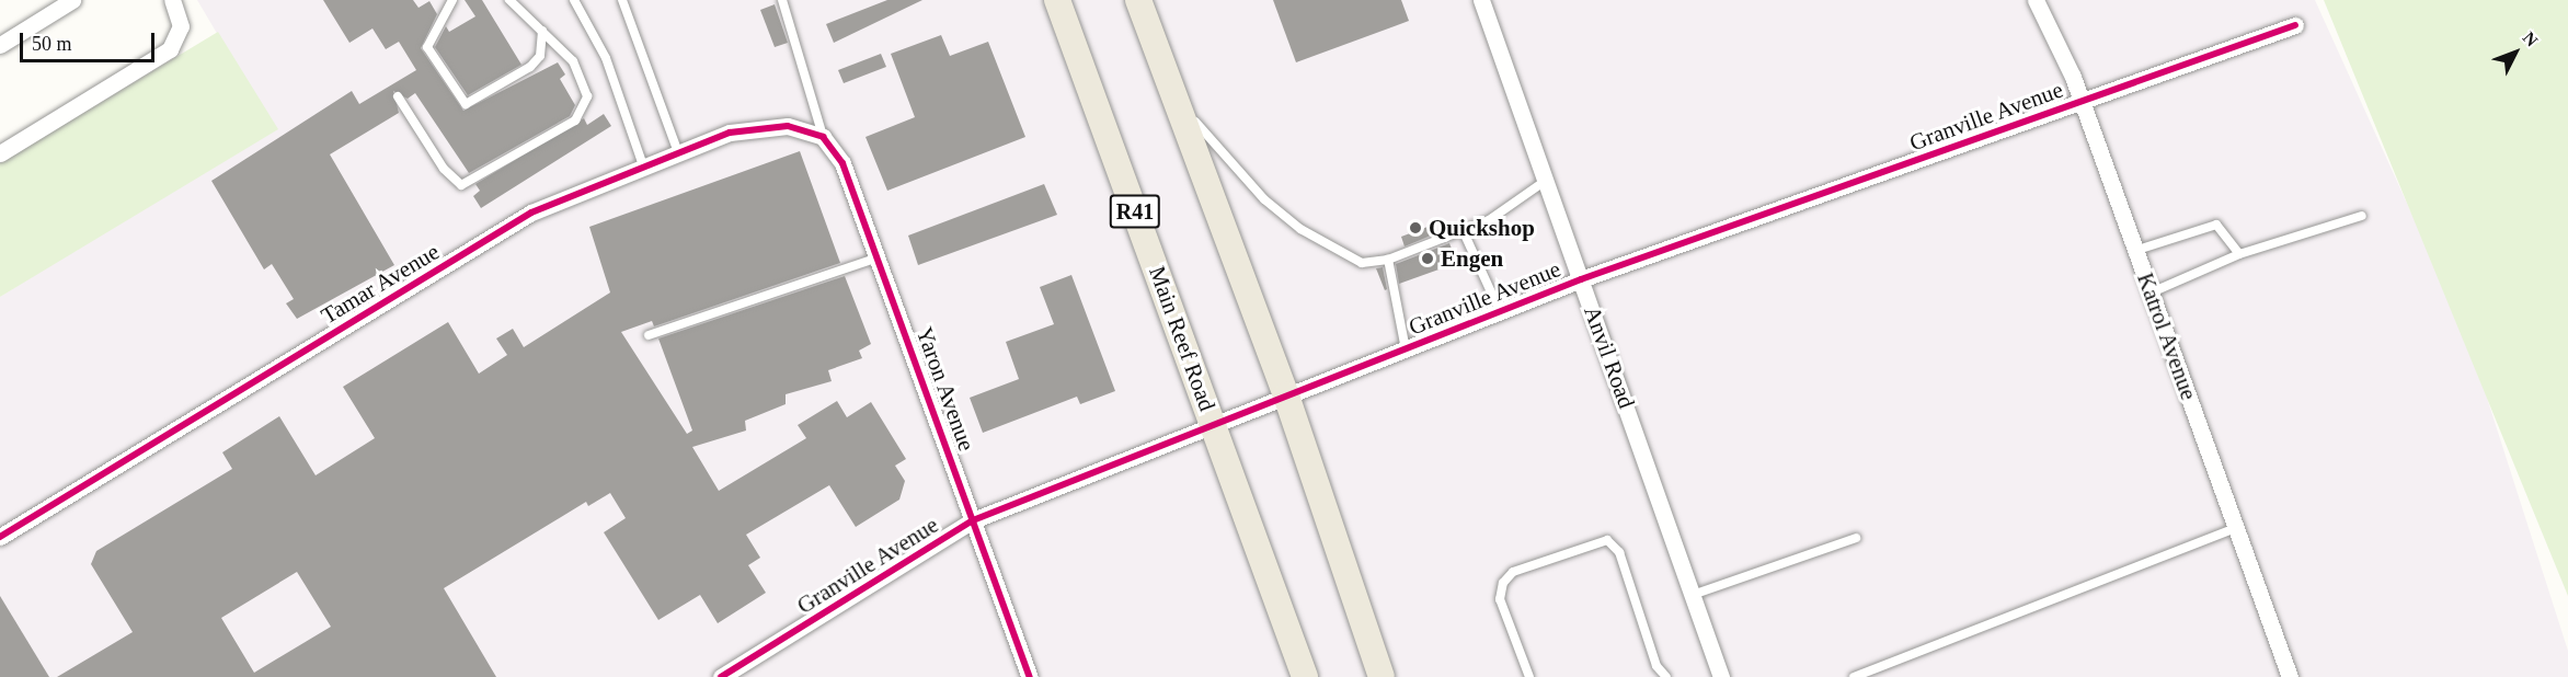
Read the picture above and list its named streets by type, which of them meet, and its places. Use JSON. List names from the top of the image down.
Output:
{
  "streets": {
    "main road": ["R41", "Main Reef Road"],
    "street": [
      "Granville Avenue",
      "Tamar Avenue",
      "Katrol Avenue",
      "Anvil Road",
      "Yaron Avenue"
    ]
  },
  "crossings": [
    ["Granville Avenue", "Katrol Avenue"],
    ["Granville Avenue", "Main Reef Road"],
    ["Granville Avenue", "Anvil Road"],
    ["Granville Avenue", "Yaron Avenue"],
    ["Tamar Avenue", "Yaron Avenue"]
  ],
  "places": ["Quickshop", "Engen"],
  "scale_bar": "50 m",
  "north": "top right"
}
